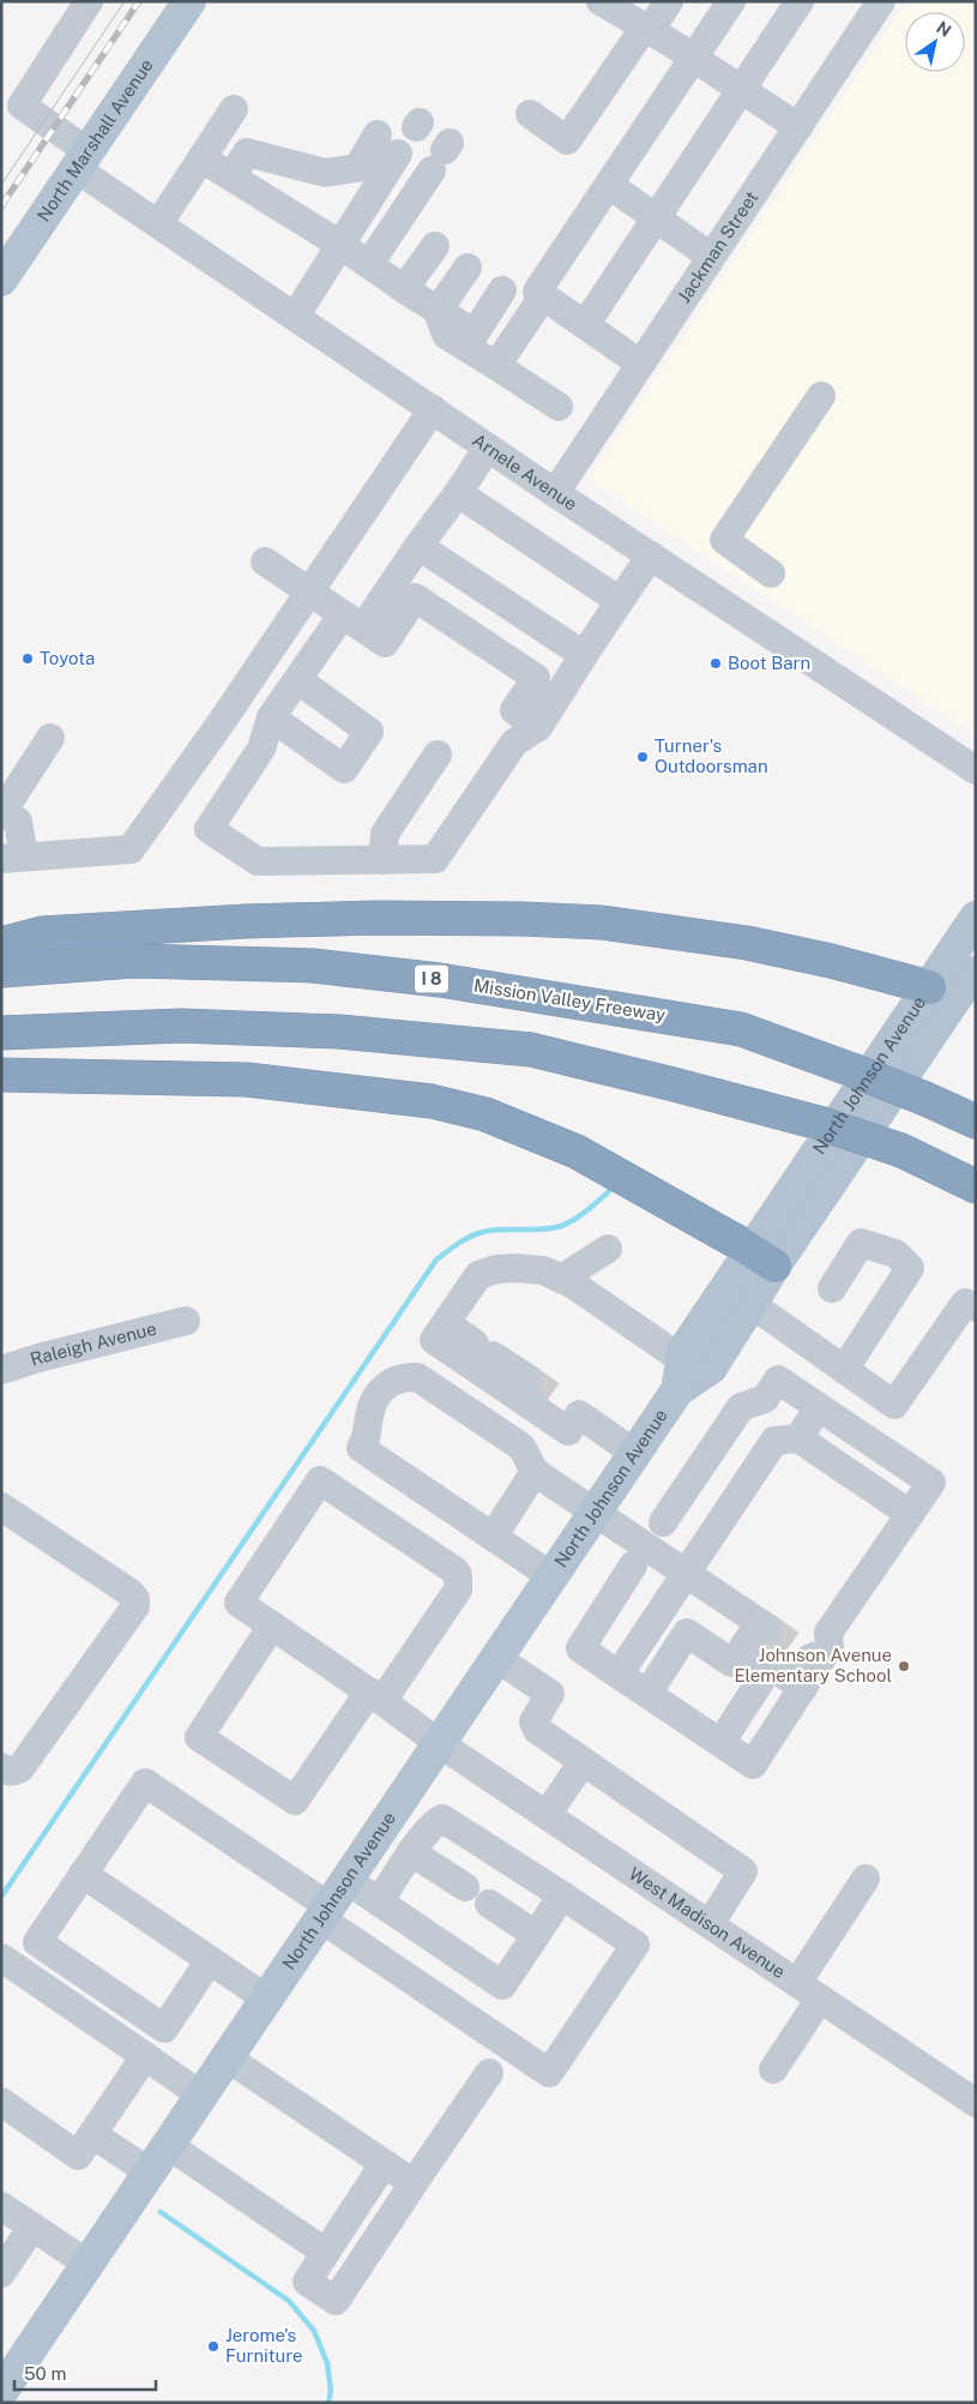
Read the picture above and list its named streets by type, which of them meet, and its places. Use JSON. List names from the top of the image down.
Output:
{
  "streets": {
    "highway": ["I 8", "Mission Valley Freeway"],
    "main road": ["North Marshall Avenue", "North Johnson Avenue"],
    "street": [
      "Jackman Street",
      "Arnele Avenue",
      "Raleigh Avenue",
      "West Madison Avenue"
    ]
  },
  "crossings": [
    ["North Marshall Avenue", "Arnele Avenue"],
    ["Jackman Street", "Arnele Avenue"],
    ["North Johnson Avenue", "West Madison Avenue"]
  ],
  "places": [
    "Toyota",
    "Boot Barn",
    "Turner's Outdoorsman",
    "Johnson Avenue Elementary School",
    "Jerome's Furniture"
  ],
  "scale_bar": "50 m",
  "north": "top right"
}
